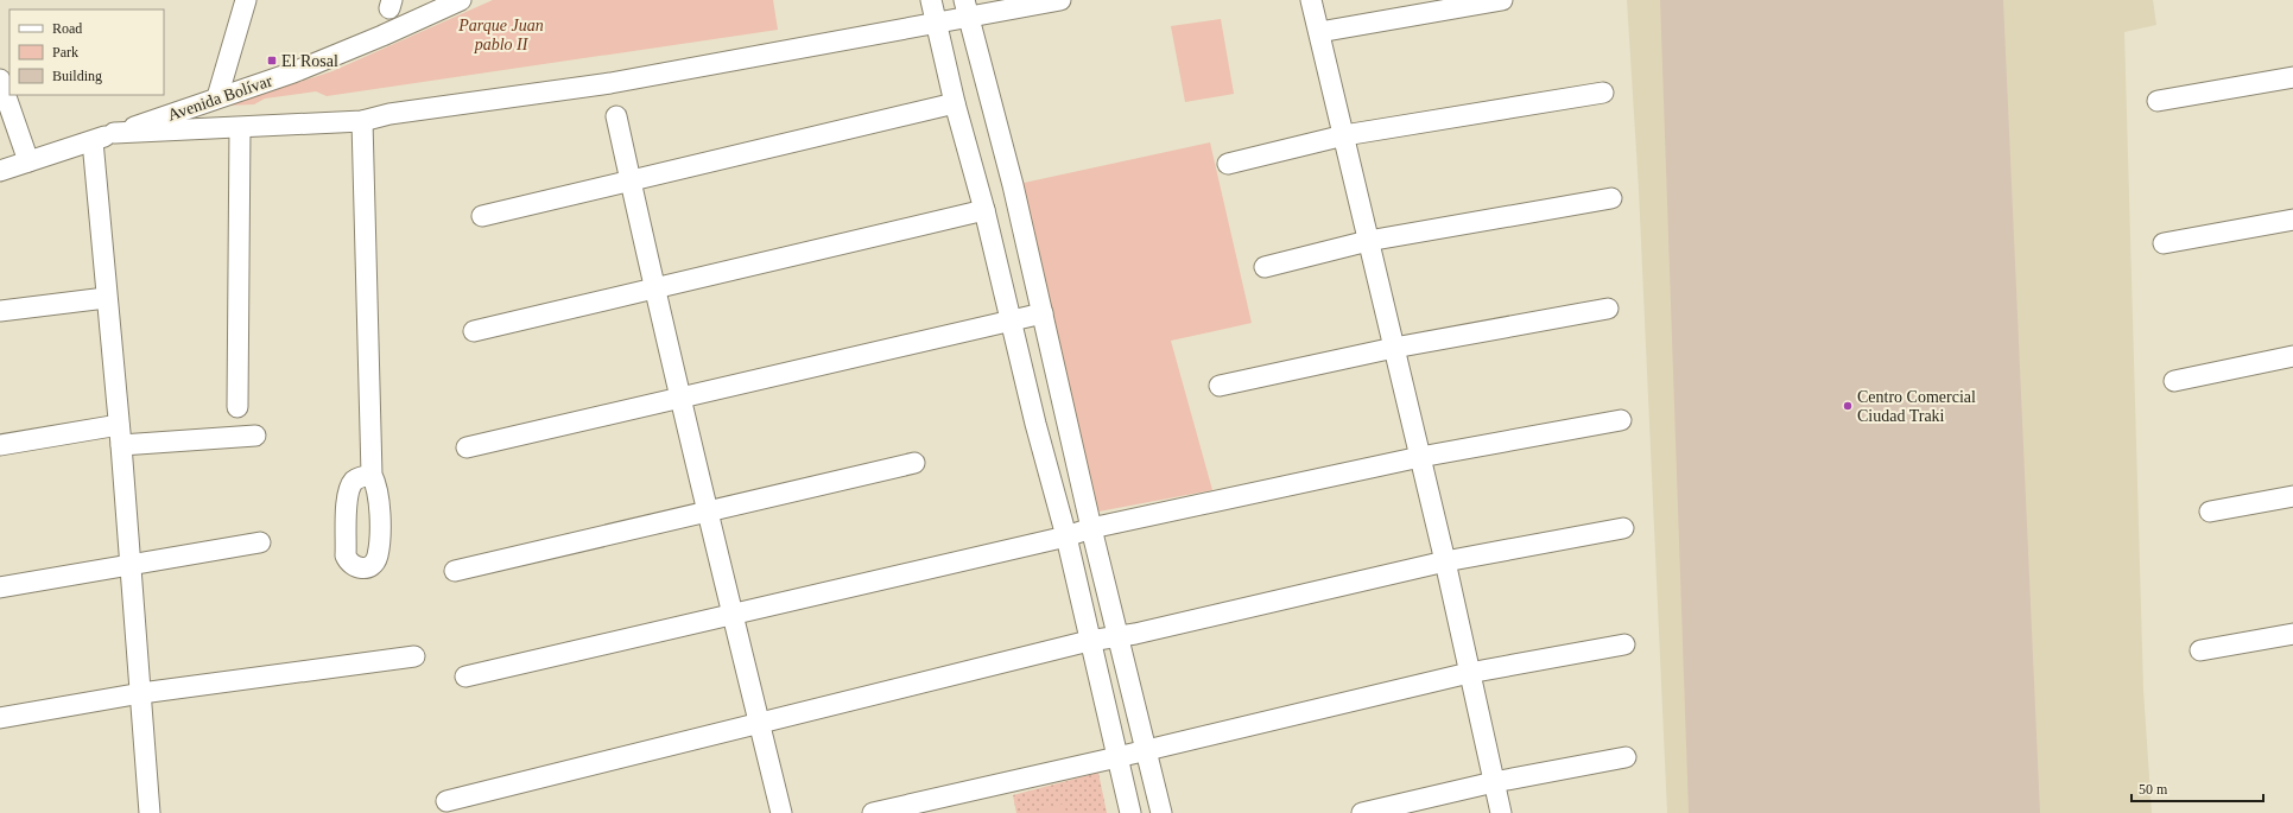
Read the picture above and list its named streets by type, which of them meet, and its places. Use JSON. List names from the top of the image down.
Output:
{
  "streets": {
    "street": ["Avenida Bolívar"]
  },
  "parks": ["Parque Juan pablo II"],
  "places": {
    "transit": ["El Rosal"],
    "other": ["Centro Comercial Ciudad Traki"]
  },
  "legend": ["Road", "Park", "Building"],
  "scale_bar": "50 m"
}
